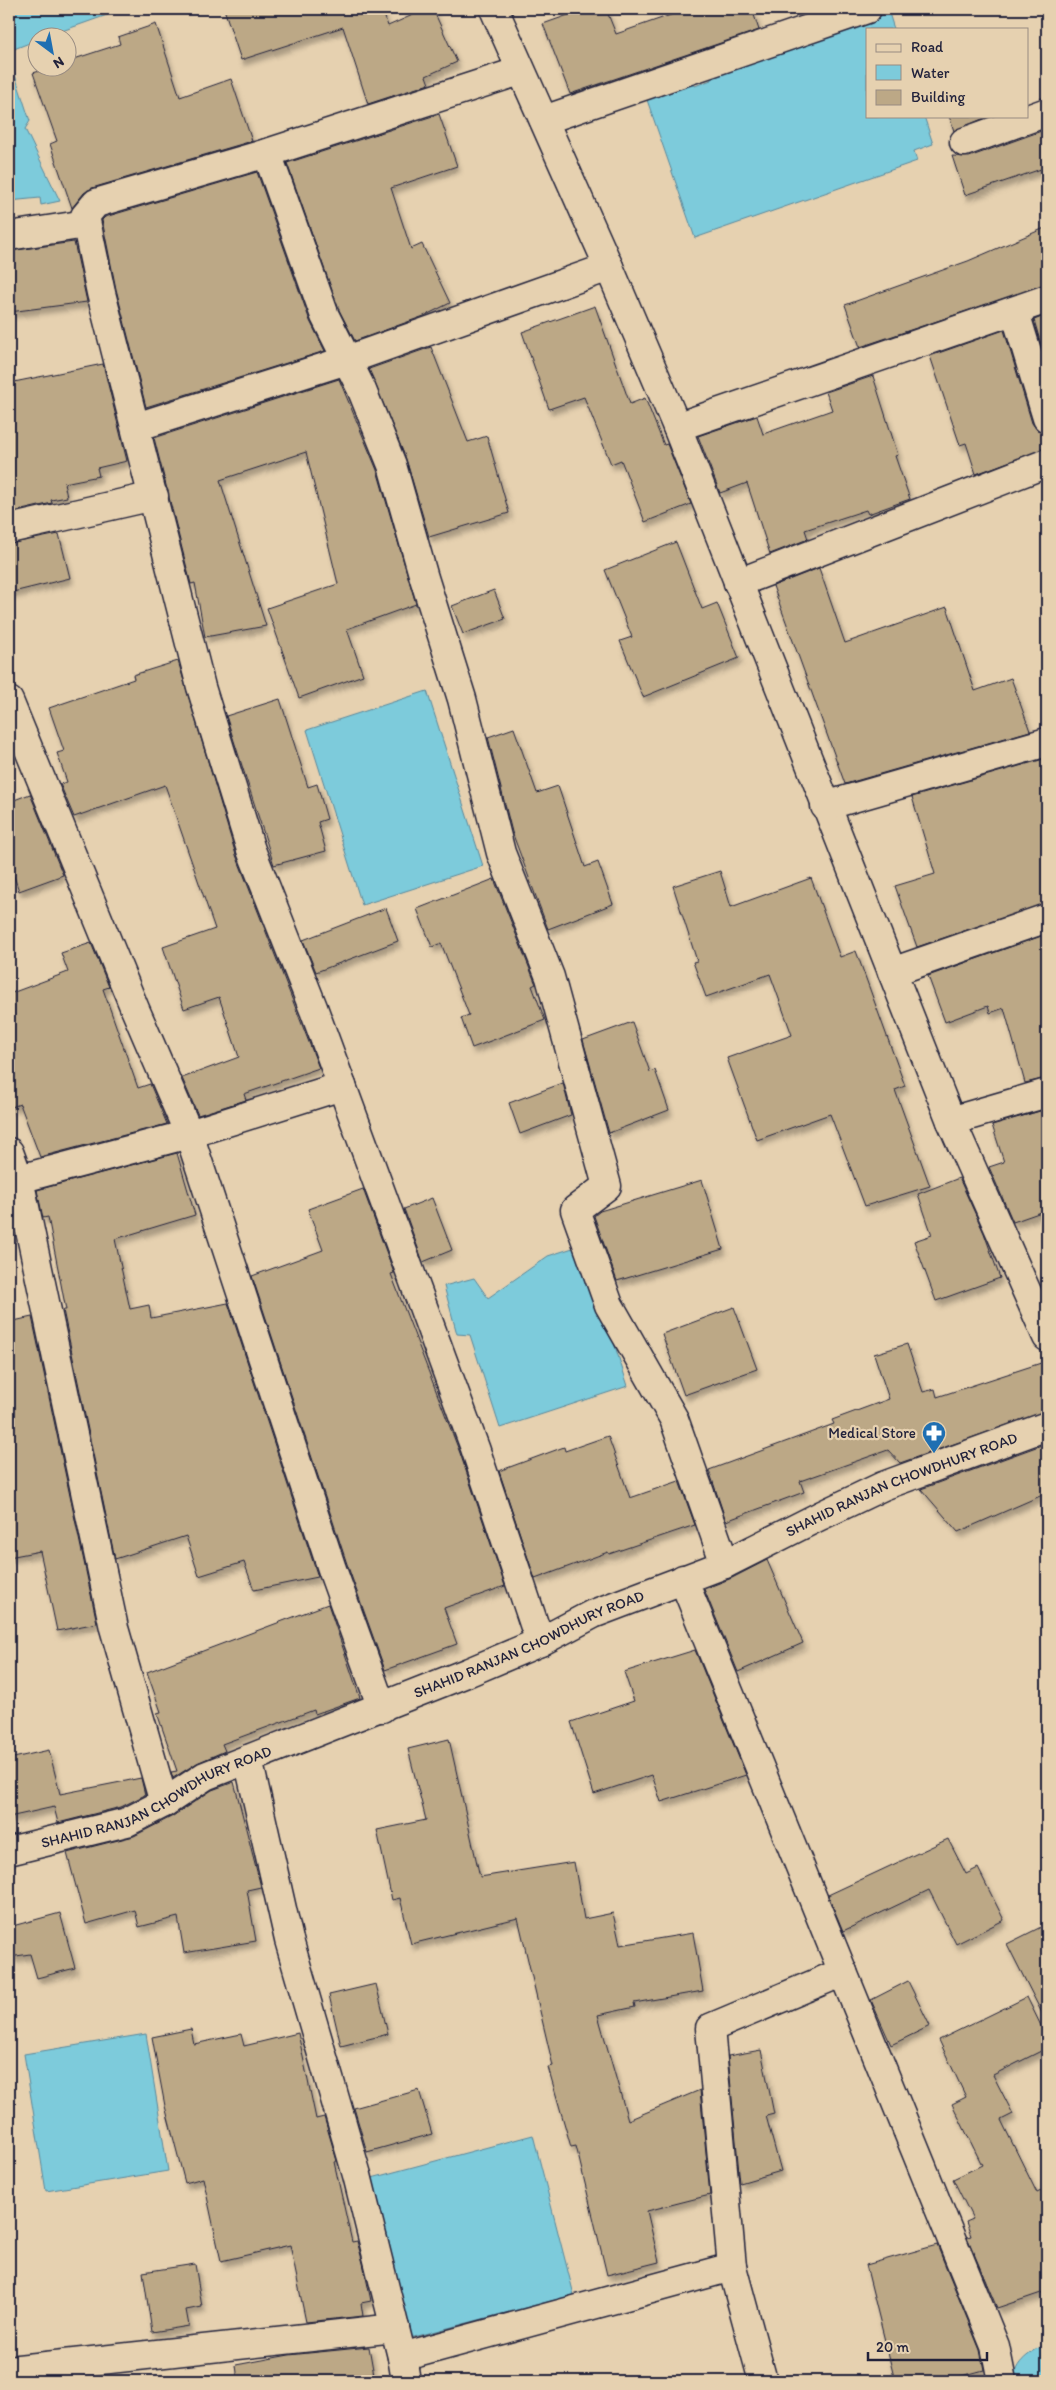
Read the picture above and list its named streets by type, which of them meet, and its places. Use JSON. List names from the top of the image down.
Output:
{
  "streets": {
    "street": ["SHAHID RANJAN CHOWDHURY ROAD"]
  },
  "places": {
    "pharmacy": ["Medical Store"]
  },
  "legend": ["Road", "Water", "Building"],
  "scale_bar": "20 m",
  "north": "bottom right"
}
